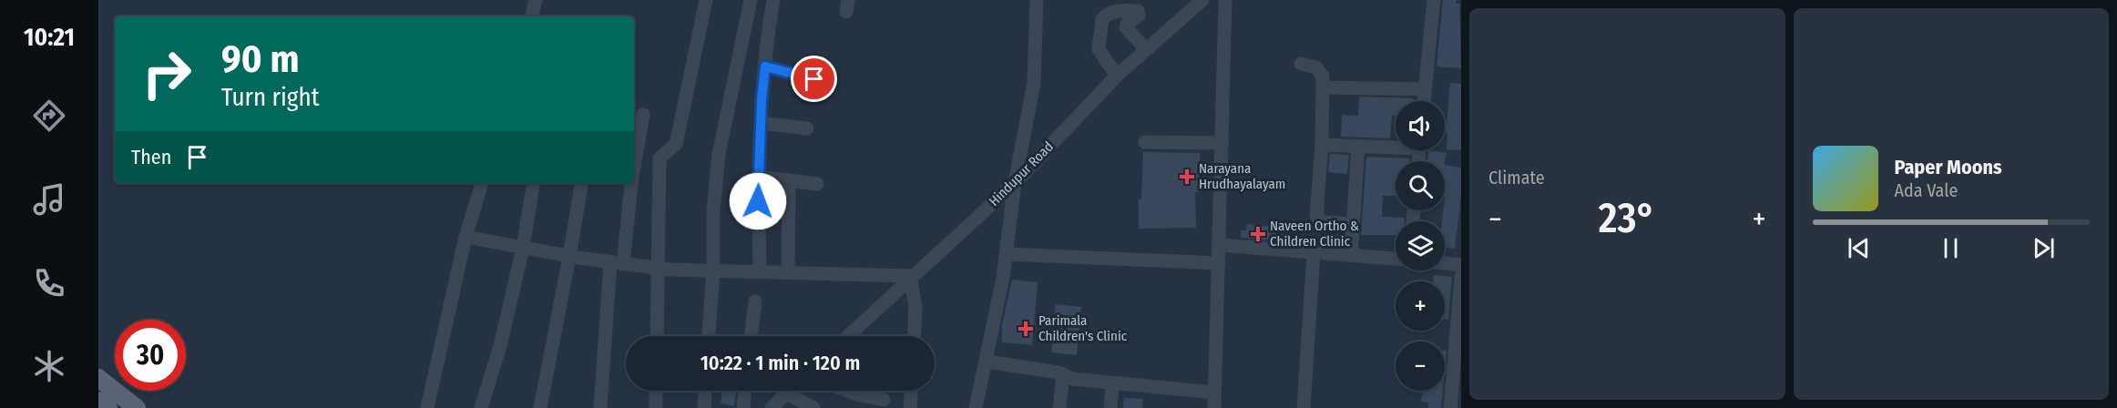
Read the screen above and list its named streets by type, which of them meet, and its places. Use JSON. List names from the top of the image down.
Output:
{
  "streets": {
    "street": ["Hindupur Road"]
  },
  "places": {
    "health": ["Narayana Hrudhayalayam", "Naveen Ortho & Children Clinic", "Parimala Children's Clinic"]
  },
  "page": {
    "tabs": "10:21",
    "tile": "Climate",
    "turn": ["90 m", "Turn right"],
    "map_buttons": ["+", "−"],
    "then": "Then",
    "song": ["Paper Moons", "Ada Vale"],
    "heat": ["−", "23°", "+"],
    "limit": "30",
    "trip": "10:22 · 1 min · 120 m"
  }
}
